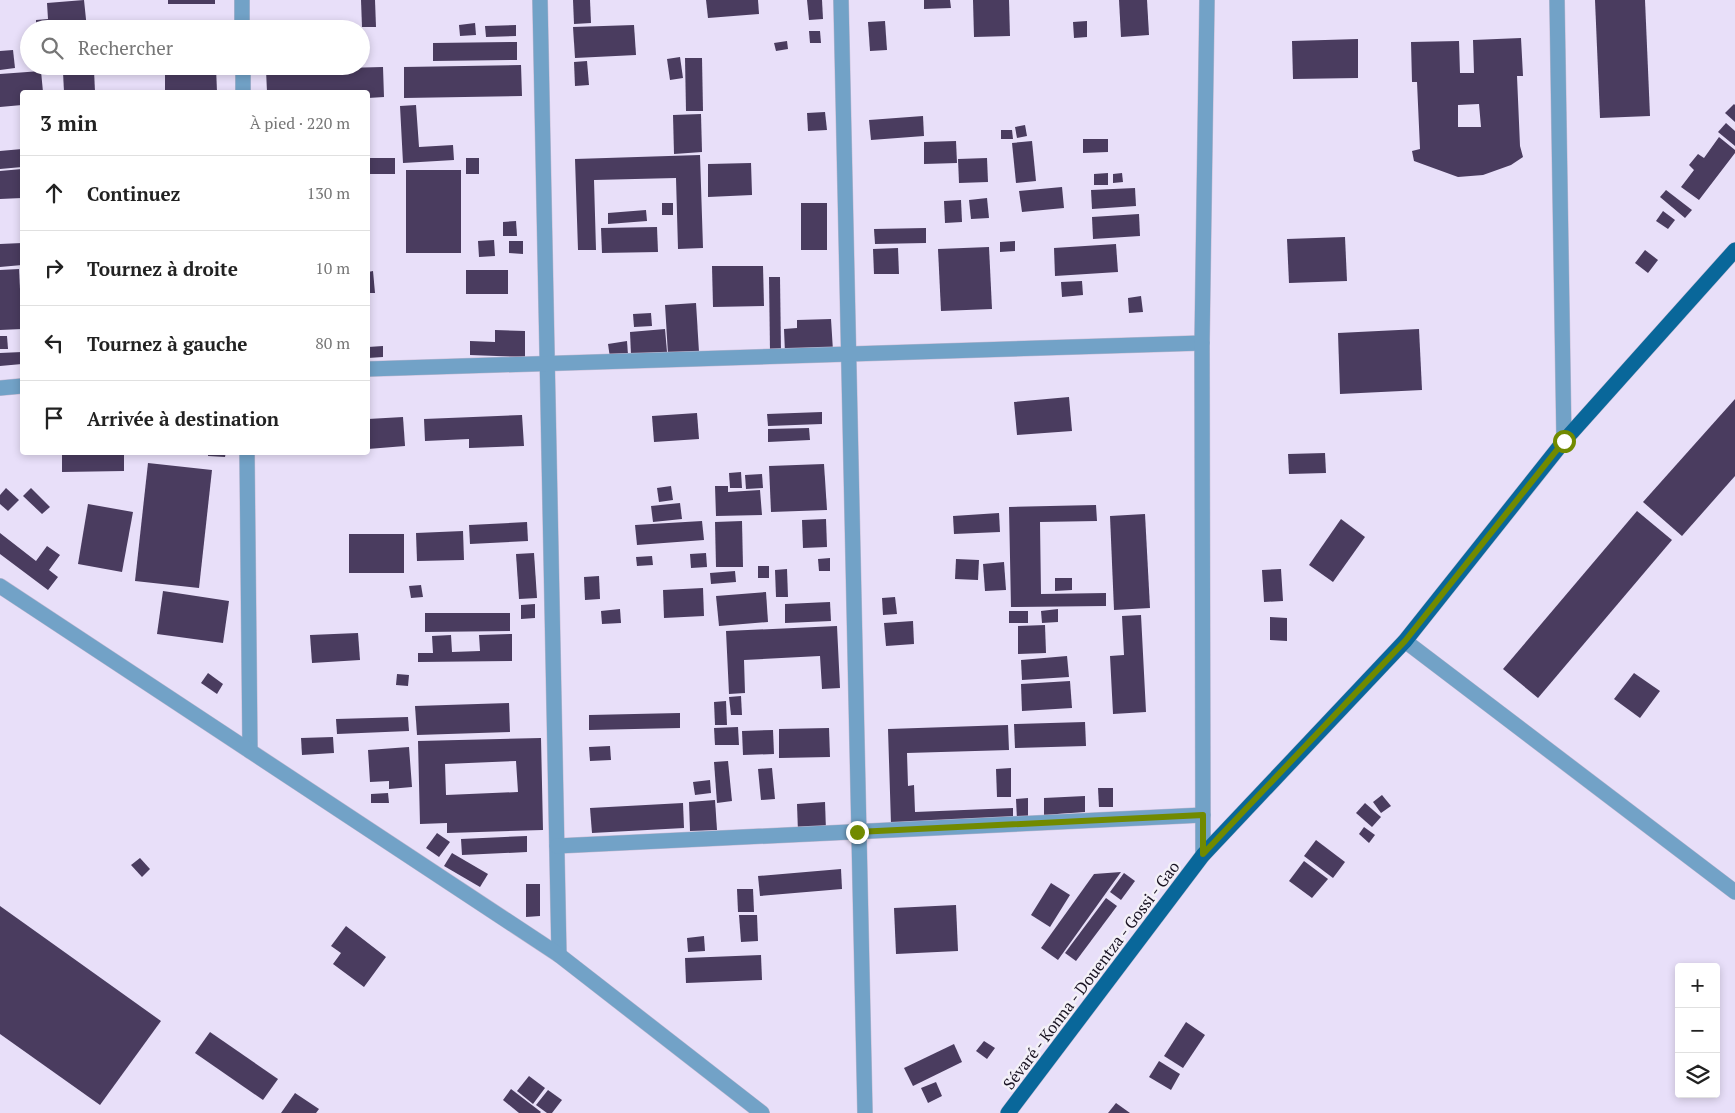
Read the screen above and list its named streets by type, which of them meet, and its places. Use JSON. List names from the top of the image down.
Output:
{
  "streets": {
    "main road": ["Sévaré - Konna - Douentza - Gossi - Gao"]
  },
  "page": {
    "search": "Rechercher",
    "heading": ["3 min", "À pied · 220 m"],
    "list": [
      ["Continuez", "130 m"],
      ["Tournez à droite", "10 m"],
      ["Tournez à gauche", "80 m"],
      "Arrivée à destination"
    ],
    "map_buttons": ["+", "−"]
  }
}
